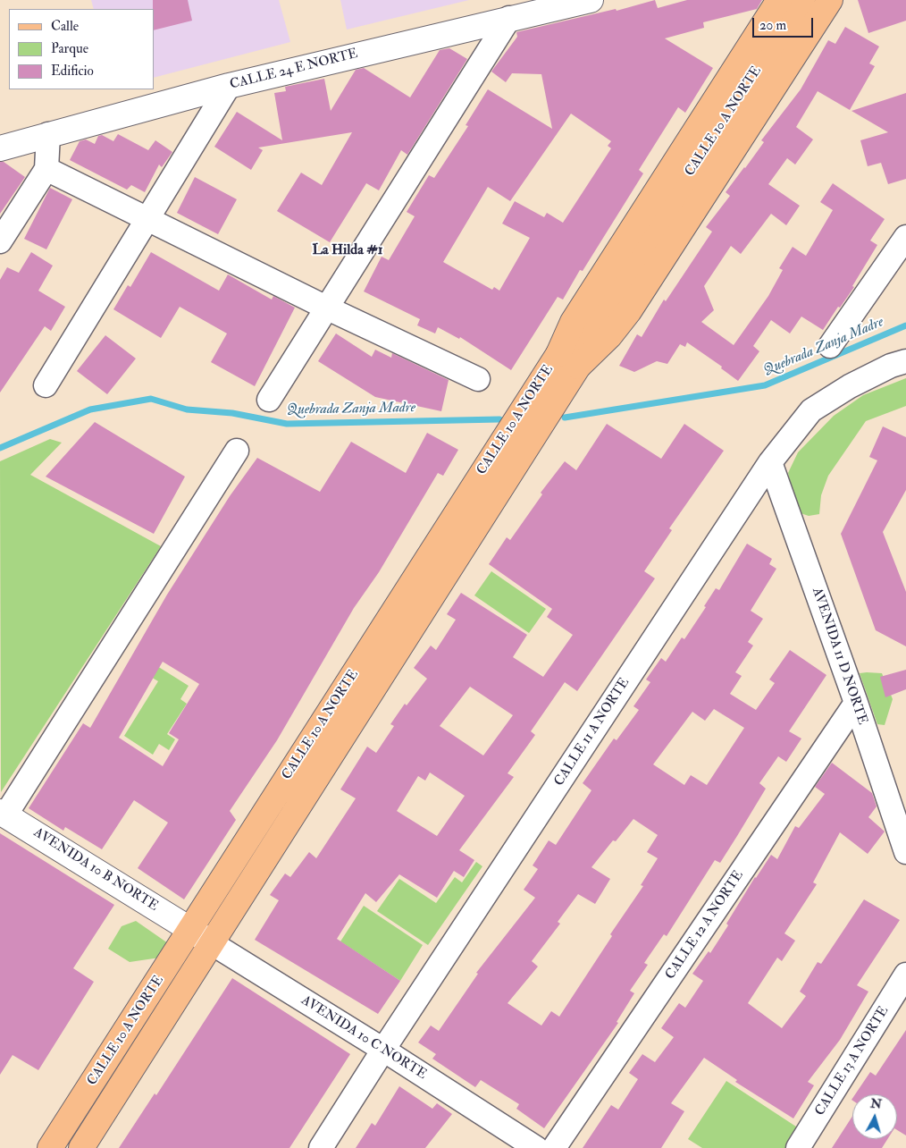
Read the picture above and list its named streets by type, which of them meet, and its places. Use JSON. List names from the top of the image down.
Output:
{
  "streets": {
    "main road": ["CALLE 10 A NORTE"],
    "street": [
      "CALLE 24 E NORTE",
      "AVENIDA 11 D NORTE",
      "CALLE 11 A NORTE",
      "AVENIDA 10 B NORTE",
      "CALLE 12 A NORTE",
      "AVENIDA 10 C NORTE",
      "CALLE 13 A NORTE"
    ]
  },
  "crossings": [
    ["CALLE 10 A NORTE", "AVENIDA 10 B NORTE"],
    ["CALLE 10 A NORTE", "AVENIDA 10 C NORTE"],
    ["AVENIDA 11 D NORTE", "CALLE 11 A NORTE"],
    ["AVENIDA 11 D NORTE", "CALLE 12 A NORTE"],
    ["CALLE 11 A NORTE", "AVENIDA 10 C NORTE"],
    ["AVENIDA 10 B NORTE", "AVENIDA 10 C NORTE"]
  ],
  "districts": ["La Hilda #1"],
  "water": ["Quebrada Zanja Madre"],
  "legend": ["Calle", "Parque", "Edificio"],
  "scale_bar": "20 m",
  "north": "top"
}
